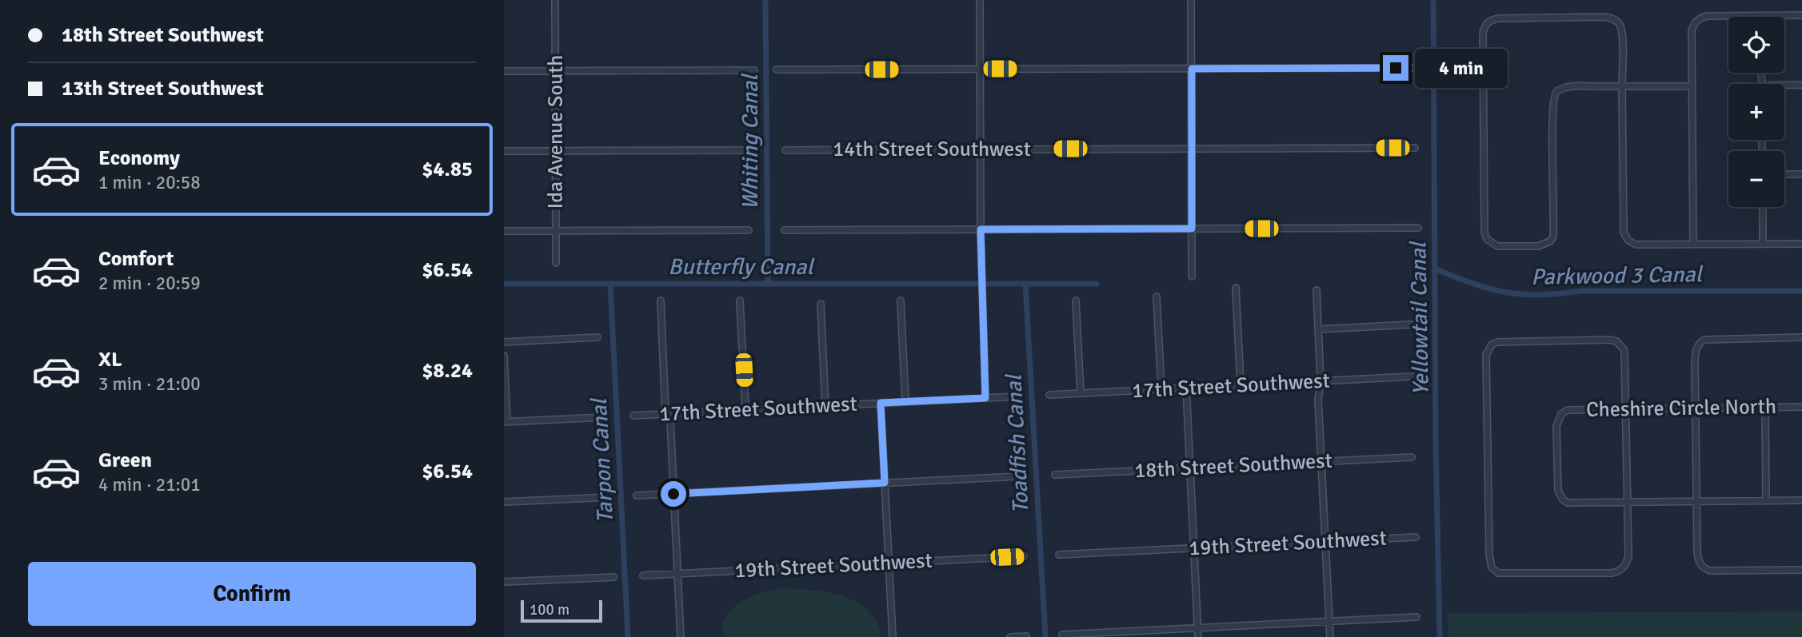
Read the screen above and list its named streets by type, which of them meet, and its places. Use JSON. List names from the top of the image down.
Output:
{
  "streets": {
    "street": [
      "Ida Avenue South",
      "14th Street Southwest",
      "17th Street Southwest",
      "Cheshire Circle North",
      "18th Street Southwest",
      "19th Street Southwest"
    ]
  },
  "water": [
    "Whiting Canal",
    "Butterfly Canal",
    "Parkwood 3 Canal",
    "Yellowtail Canal",
    "Toadfish Canal",
    "Tarpon Canal"
  ],
  "scale_bar": "100 m",
  "page": {
    "banner": ["18th Street Southwest", "13th Street Southwest"],
    "map_buttons": ["+", "−"],
    "bubble": "4 min",
    "list": [
      {
        "name": "Economy",
        "note": "1 min · 20:58",
        "value": "$4.85"
      },
      {
        "name": "Comfort",
        "note": "2 min · 20:59",
        "value": "$6.54"
      },
      {
        "name": "XL",
        "note": "3 min · 21:00",
        "value": "$8.24"
      },
      {
        "name": "Green",
        "note": "4 min · 21:01",
        "value": "$6.54"
      }
    ],
    "buttons": "Confirm",
    "scale": "100 m"
  }
}
